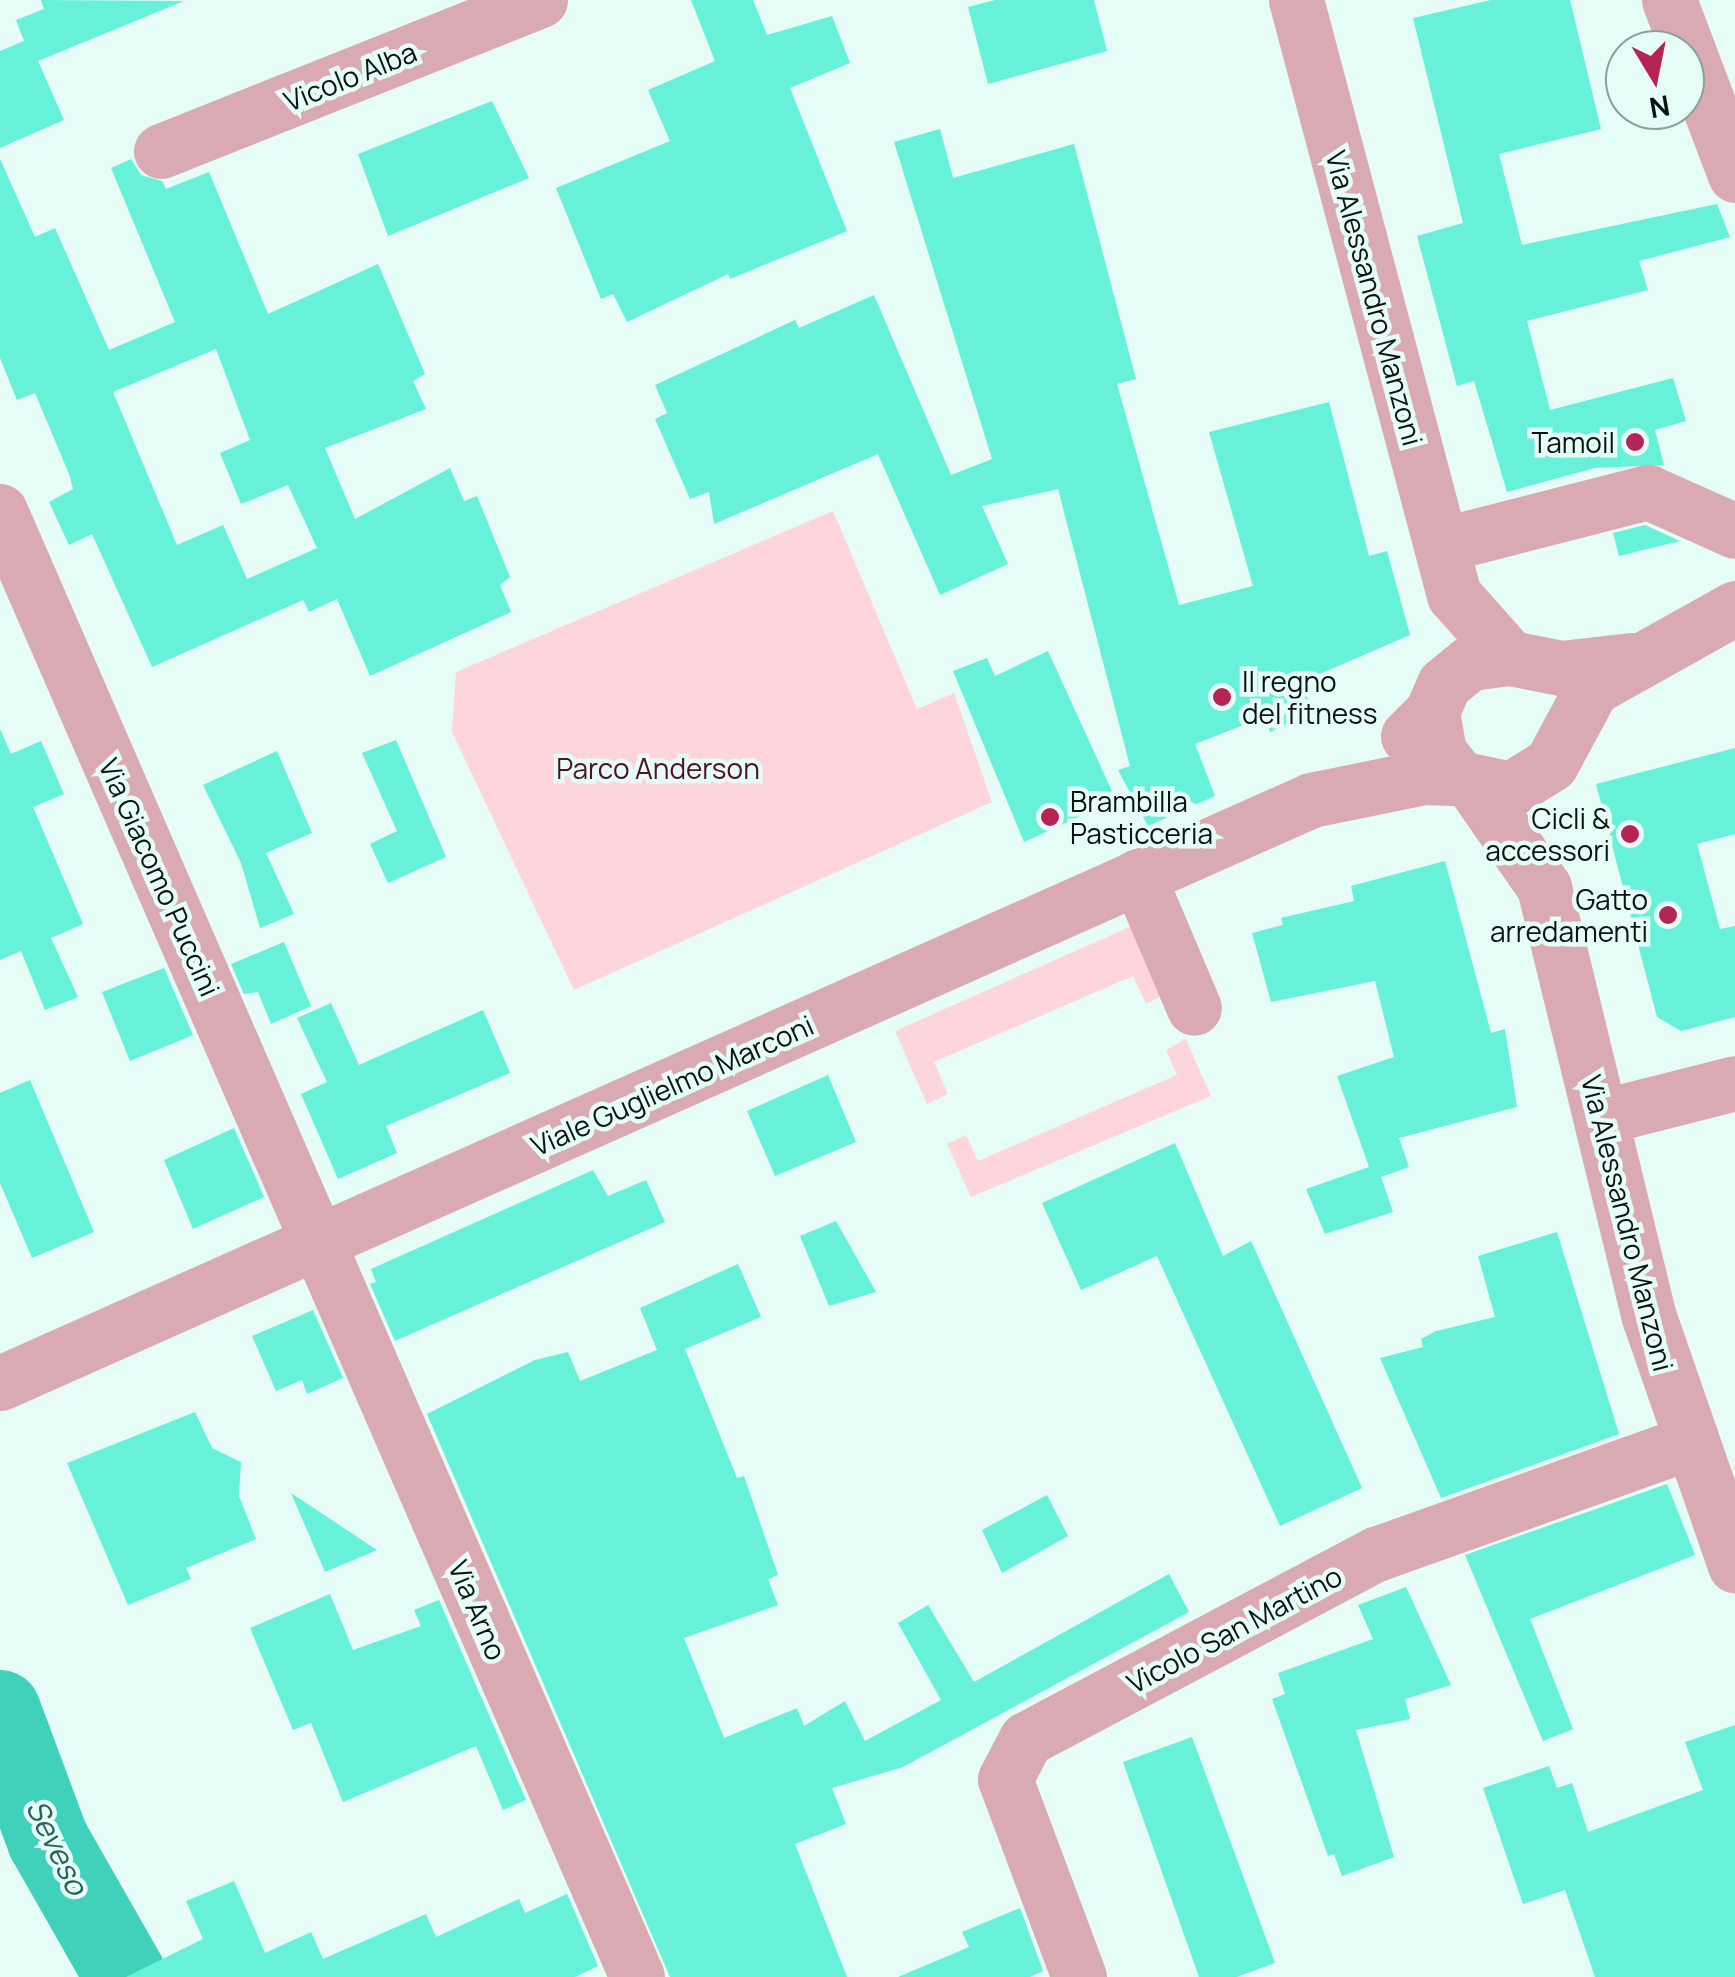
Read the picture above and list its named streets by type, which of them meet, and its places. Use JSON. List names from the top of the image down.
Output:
{
  "streets": {
    "street": [
      "Vicolo Alba",
      "Via Alessandro Manzoni",
      "Via Giacomo Puccini",
      "Viale Guglielmo Marconi",
      "Via Arno",
      "Vicolo San Martino"
    ]
  },
  "crossings": [
    ["Via Alessandro Manzoni", "Vicolo San Martino"],
    ["Via Giacomo Puccini", "Viale Guglielmo Marconi"],
    ["Via Giacomo Puccini", "Via Arno"],
    ["Viale Guglielmo Marconi", "Via Arno"]
  ],
  "water": ["Seveso"],
  "parks": ["Parco Anderson"],
  "places": [
    "Tamoil",
    "Il regno del fitness",
    "Brambilla Pasticceria",
    "Cicli & accessori",
    "Gatto arredamenti"
  ],
  "north": "bottom"
}
